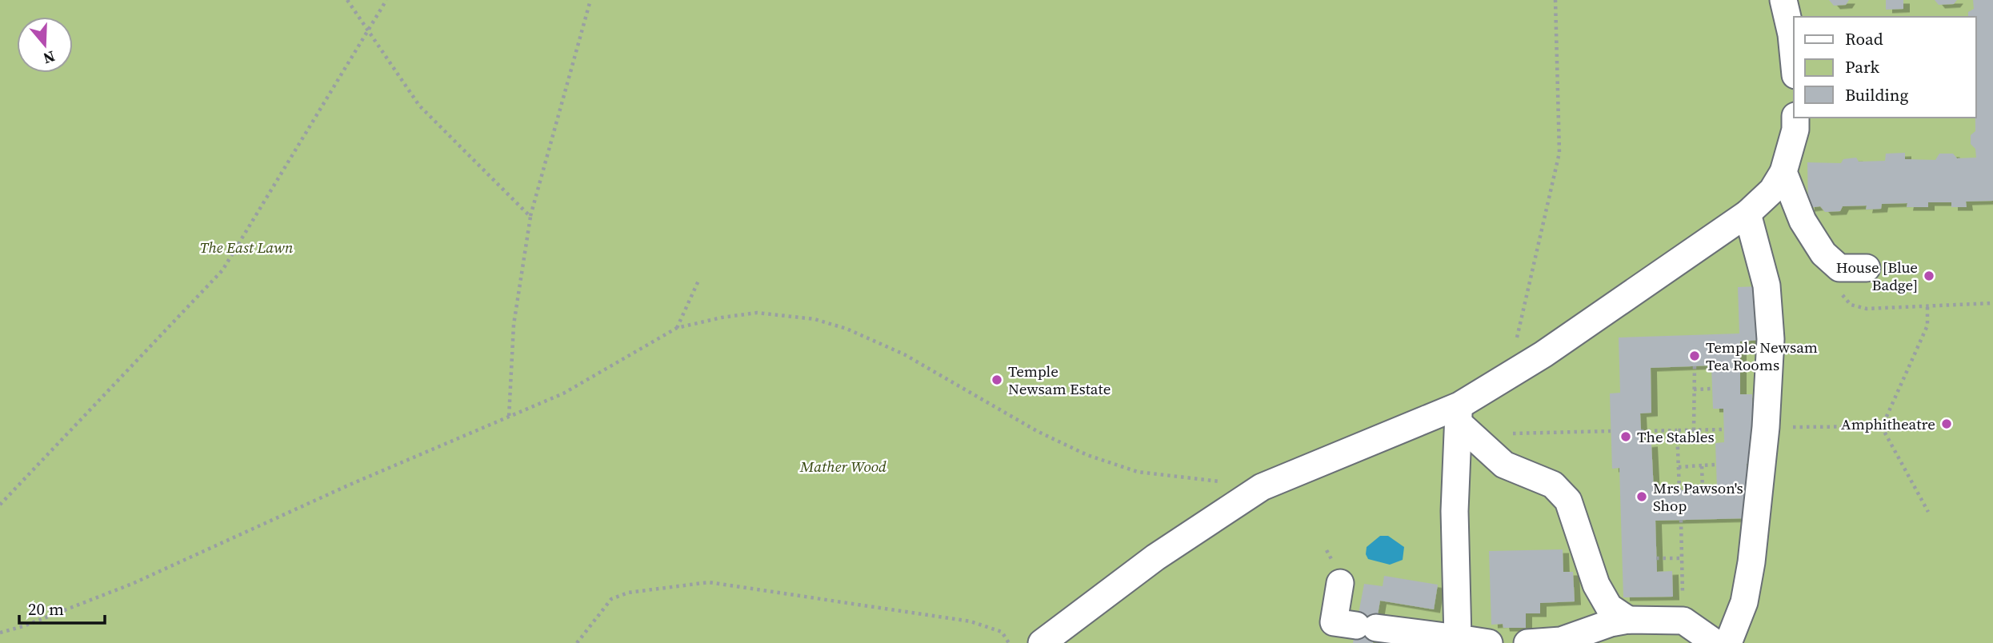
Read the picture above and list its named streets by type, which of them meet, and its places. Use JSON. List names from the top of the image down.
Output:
{
  "parks": ["The East Lawn", "Mather Wood"],
  "places": [
    "House [Blue Badge]",
    "Temple Newsam Tea Rooms",
    "Temple Newsam Estate",
    "Amphitheatre",
    "The Stables",
    "Mrs Pawson's Shop"
  ],
  "legend": ["Road", "Park", "Building"],
  "scale_bar": "20 m",
  "north": "bottom"
}
